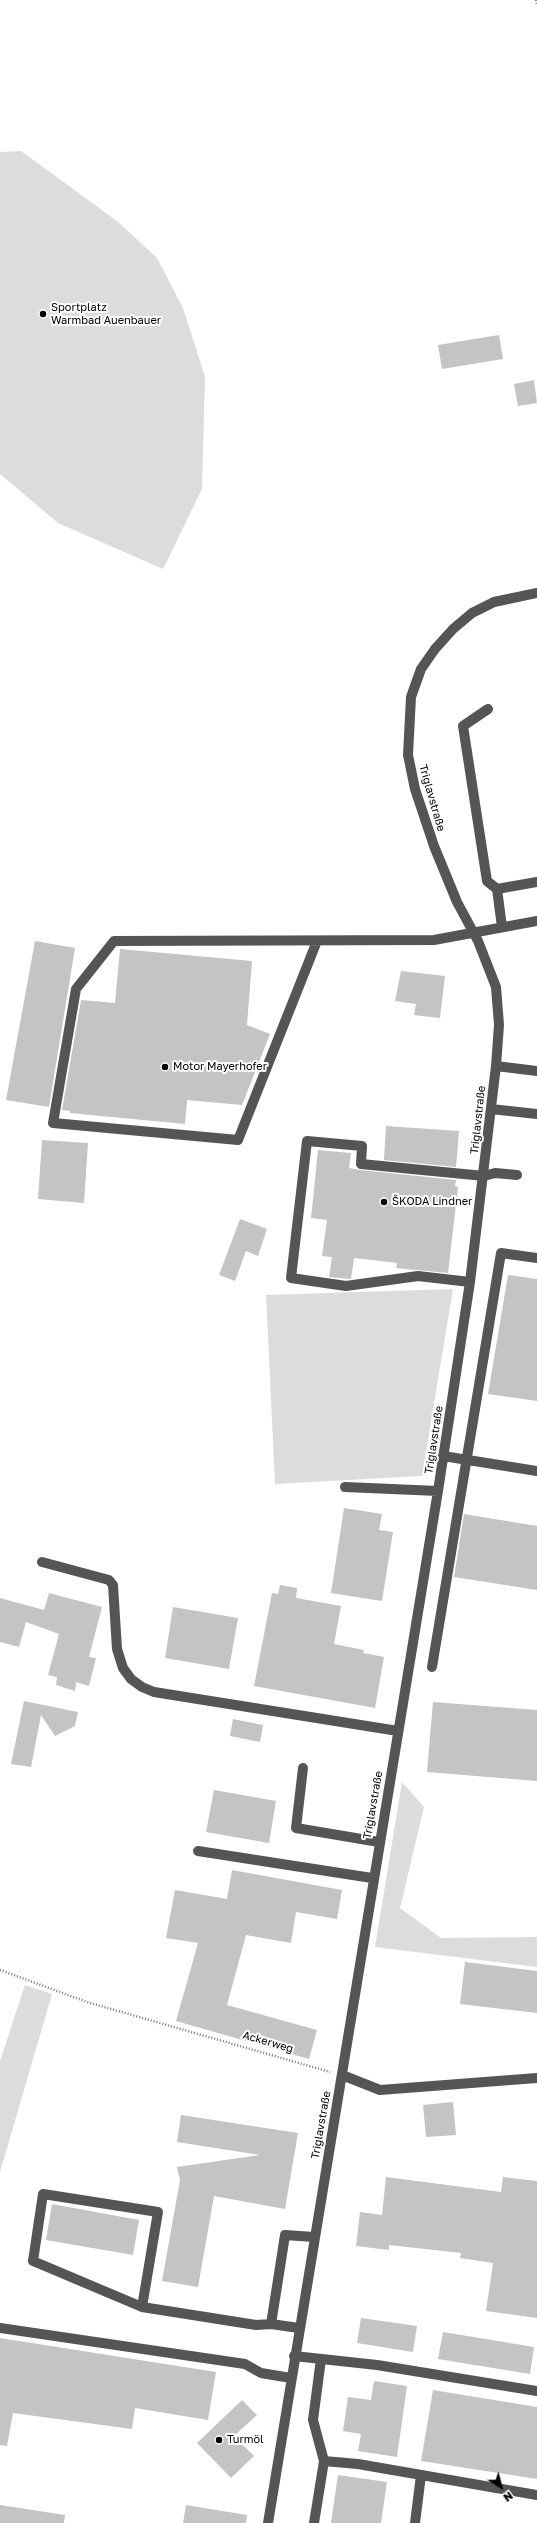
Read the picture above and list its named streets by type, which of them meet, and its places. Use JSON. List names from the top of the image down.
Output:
{
  "streets": {
    "street": ["Triglavstraße"],
    "path": ["Ackerweg"]
  },
  "crossings": [
    ["Triglavstraße", "Ackerweg"]
  ],
  "places": [
    "Sportplatz Warmbad Auenbauer",
    "Motor Mayerhofer",
    "ŠKODA Lindner",
    "Turmöl"
  ],
  "north": "bottom right"
}
